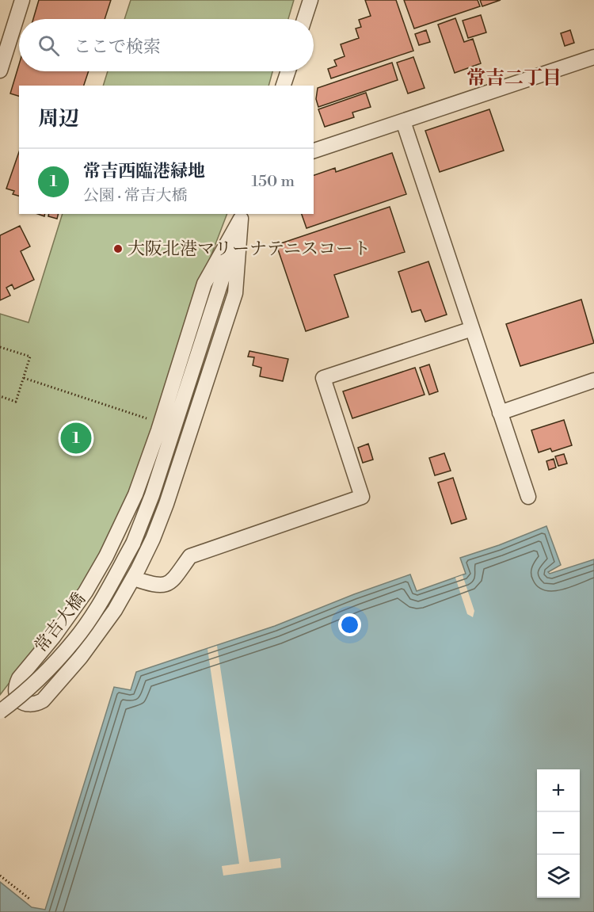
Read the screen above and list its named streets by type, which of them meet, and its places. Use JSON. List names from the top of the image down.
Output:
{
  "streets": {
    "street": ["常吉大橋"]
  },
  "districts": ["常吉二丁目"],
  "places": ["大阪北港マリーナテニスコート"],
  "page": {
    "search": "ここで検索",
    "heading": "周辺",
    "list": [
      {
        "mark": "1",
        "name": "常吉西臨港緑地",
        "note": "公園 · 常吉大橋",
        "value": "150 m"
      }
    ],
    "pins": "1",
    "map_buttons": ["+", "−"]
  }
}
